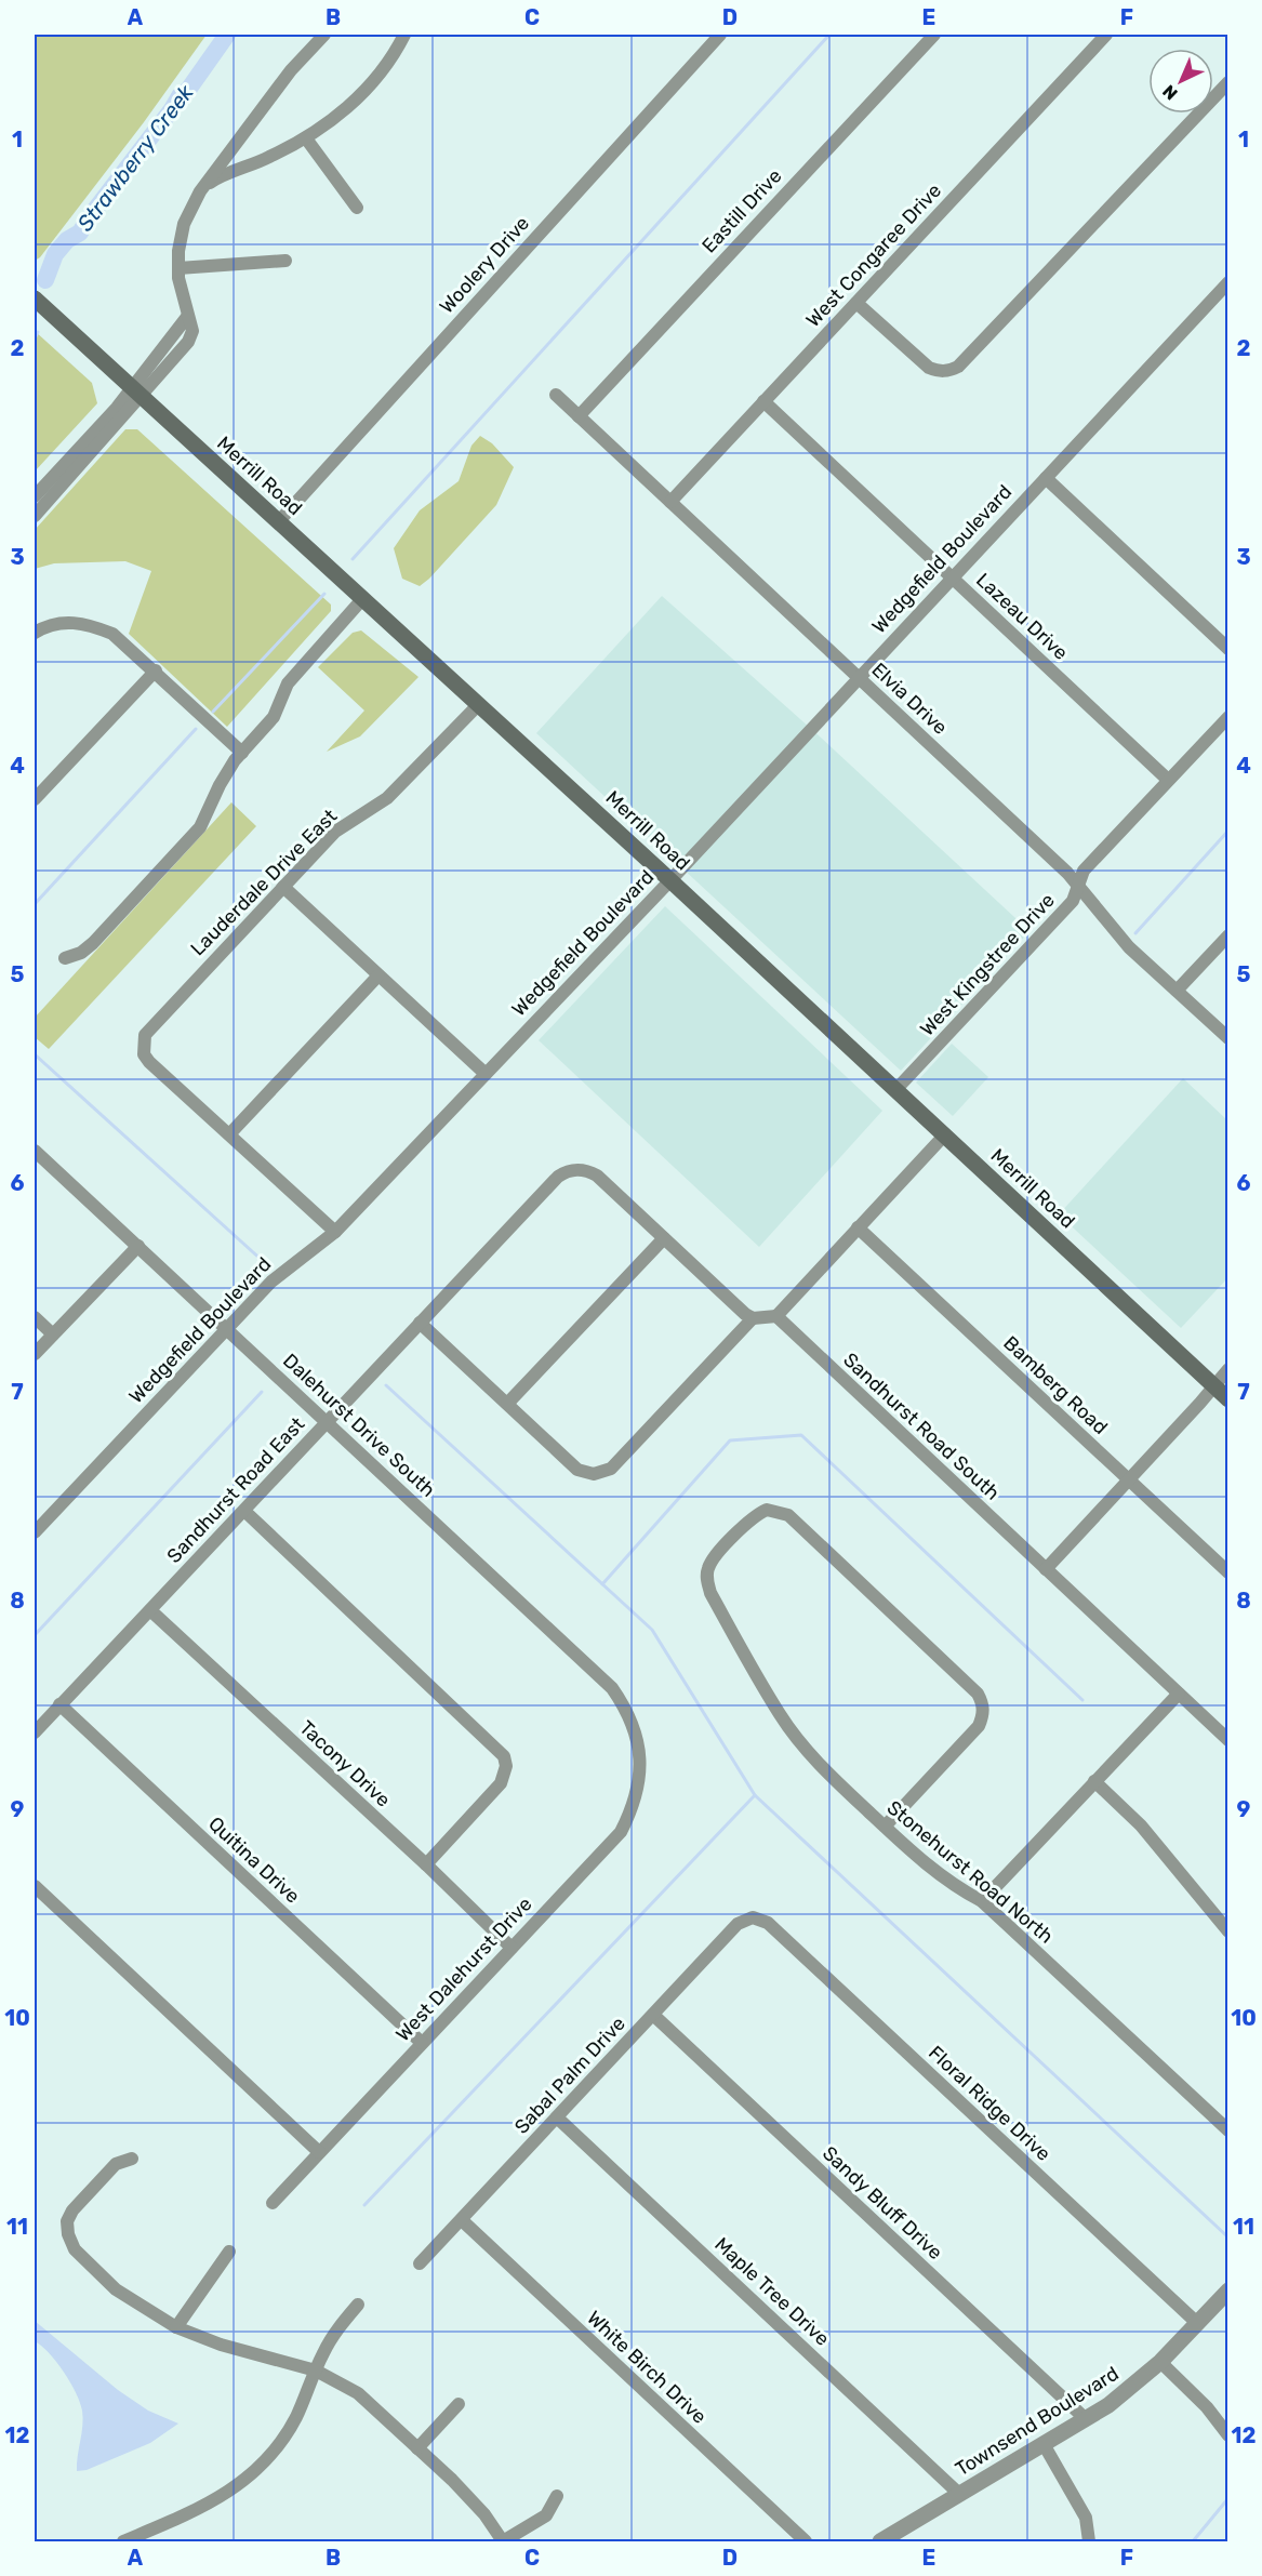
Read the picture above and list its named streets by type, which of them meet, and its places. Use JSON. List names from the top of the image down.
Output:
{
  "streets": {
    "main road": ["Merrill Road"],
    "street": [
      "Eastill Drive",
      "West Congaree Drive",
      "Woolery Drive",
      "Wedgefield Boulevard",
      "Lazeau Drive",
      "Elvia Drive",
      "Lauderdale Drive East",
      "West Kingstree Drive",
      "Bamberg Road",
      "Dalehurst Drive South",
      "Sandhurst Road South",
      "Sandhurst Road East",
      "Tacony Drive",
      "Quitina Drive",
      "Stonehurst Road North",
      "West Dalehurst Drive",
      "Sabal Palm Drive",
      "Floral Ridge Drive",
      "Sandy Bluff Drive",
      "Maple Tree Drive",
      "White Birch Drive",
      "Townsend Boulevard"
    ]
  },
  "crossings": [
    ["Eastill Drive", "Elvia Drive"],
    ["West Congaree Drive", "Lazeau Drive"],
    ["West Congaree Drive", "Elvia Drive"],
    ["Woolery Drive", "Merrill Road"],
    ["Merrill Road", "Wedgefield Boulevard"],
    ["Merrill Road", "Lauderdale Drive East"],
    ["Merrill Road", "West Kingstree Drive"],
    ["Wedgefield Boulevard", "Lazeau Drive"],
    ["Wedgefield Boulevard", "Elvia Drive"],
    ["Wedgefield Boulevard", "Dalehurst Drive South"],
    ["Lazeau Drive", "West Kingstree Drive"],
    ["Elvia Drive", "West Kingstree Drive"],
    ["Dalehurst Drive South", "Sandhurst Road East"],
    ["Dalehurst Drive South", "West Dalehurst Drive"],
    ["Sandhurst Road East", "Tacony Drive"],
    ["Sandhurst Road East", "Quitina Drive"],
    ["Tacony Drive", "West Dalehurst Drive"],
    ["Quitina Drive", "West Dalehurst Drive"],
    ["Sabal Palm Drive", "Floral Ridge Drive"],
    ["Sabal Palm Drive", "Sandy Bluff Drive"],
    ["Sabal Palm Drive", "Maple Tree Drive"],
    ["Sabal Palm Drive", "White Birch Drive"],
    ["Floral Ridge Drive", "Townsend Boulevard"],
    ["Sandy Bluff Drive", "Townsend Boulevard"],
    ["Maple Tree Drive", "Townsend Boulevard"]
  ],
  "water": ["Strawberry Creek"],
  "north": "bottom left",
  "grid": {
    "columns": [
      "A",
      "B",
      "C",
      "D",
      "E",
      "F"
    ],
    "rows": [
      "1",
      "2",
      "3",
      "4",
      "5",
      "6",
      "7",
      "8",
      "9",
      "10",
      "11",
      "12"
    ]
  }
}
